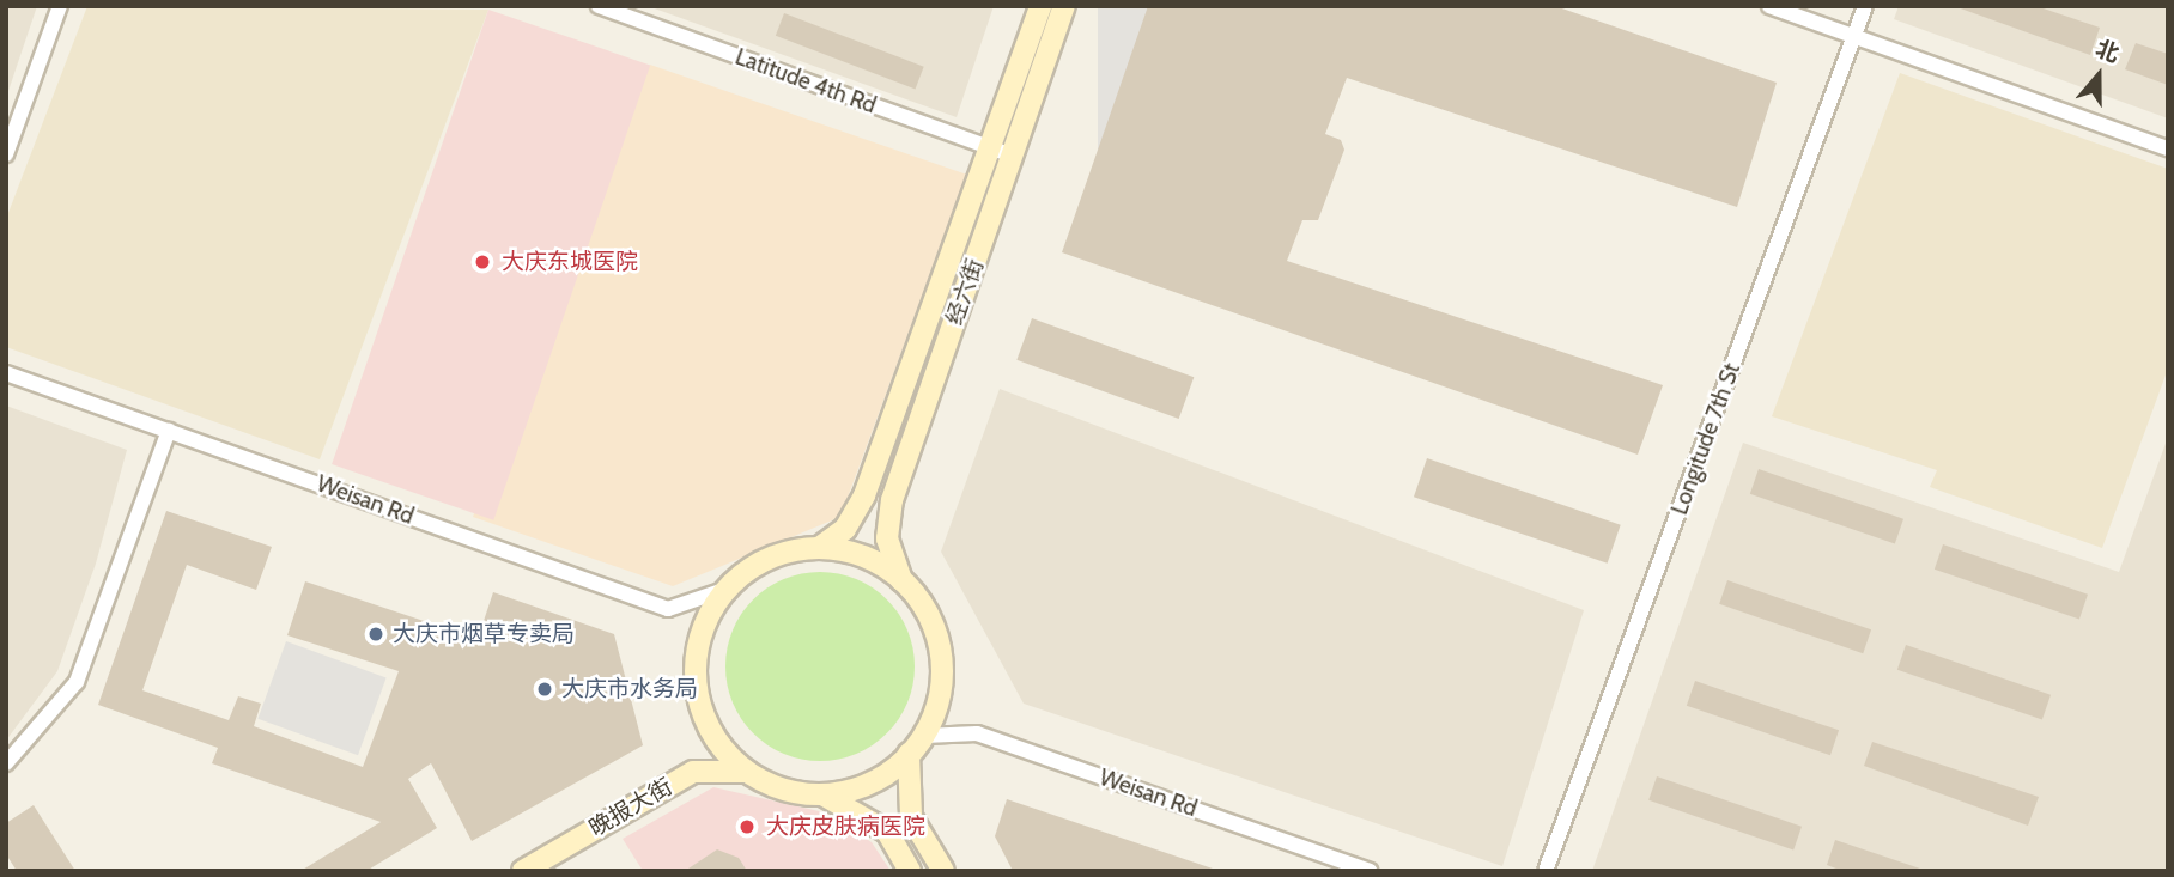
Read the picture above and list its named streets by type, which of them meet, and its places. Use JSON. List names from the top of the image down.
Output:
{
  "streets": {
    "main road": ["经六街", "晚报大街"],
    "street": ["Latitude 4th Rd", "Longitude 7th St", "Weisan Rd"]
  },
  "crossings": [
    ["Latitude 4th Rd", "经六街"],
    ["经六街", "Weisan Rd"],
    ["经六街", "晚报大街"],
    ["Weisan Rd", "晚报大街"]
  ],
  "places": [
    "大庆东城医院",
    "大庆市烟草专卖局",
    "大庆市水务局",
    "大庆皮肤病医院"
  ],
  "north": "top"
}
